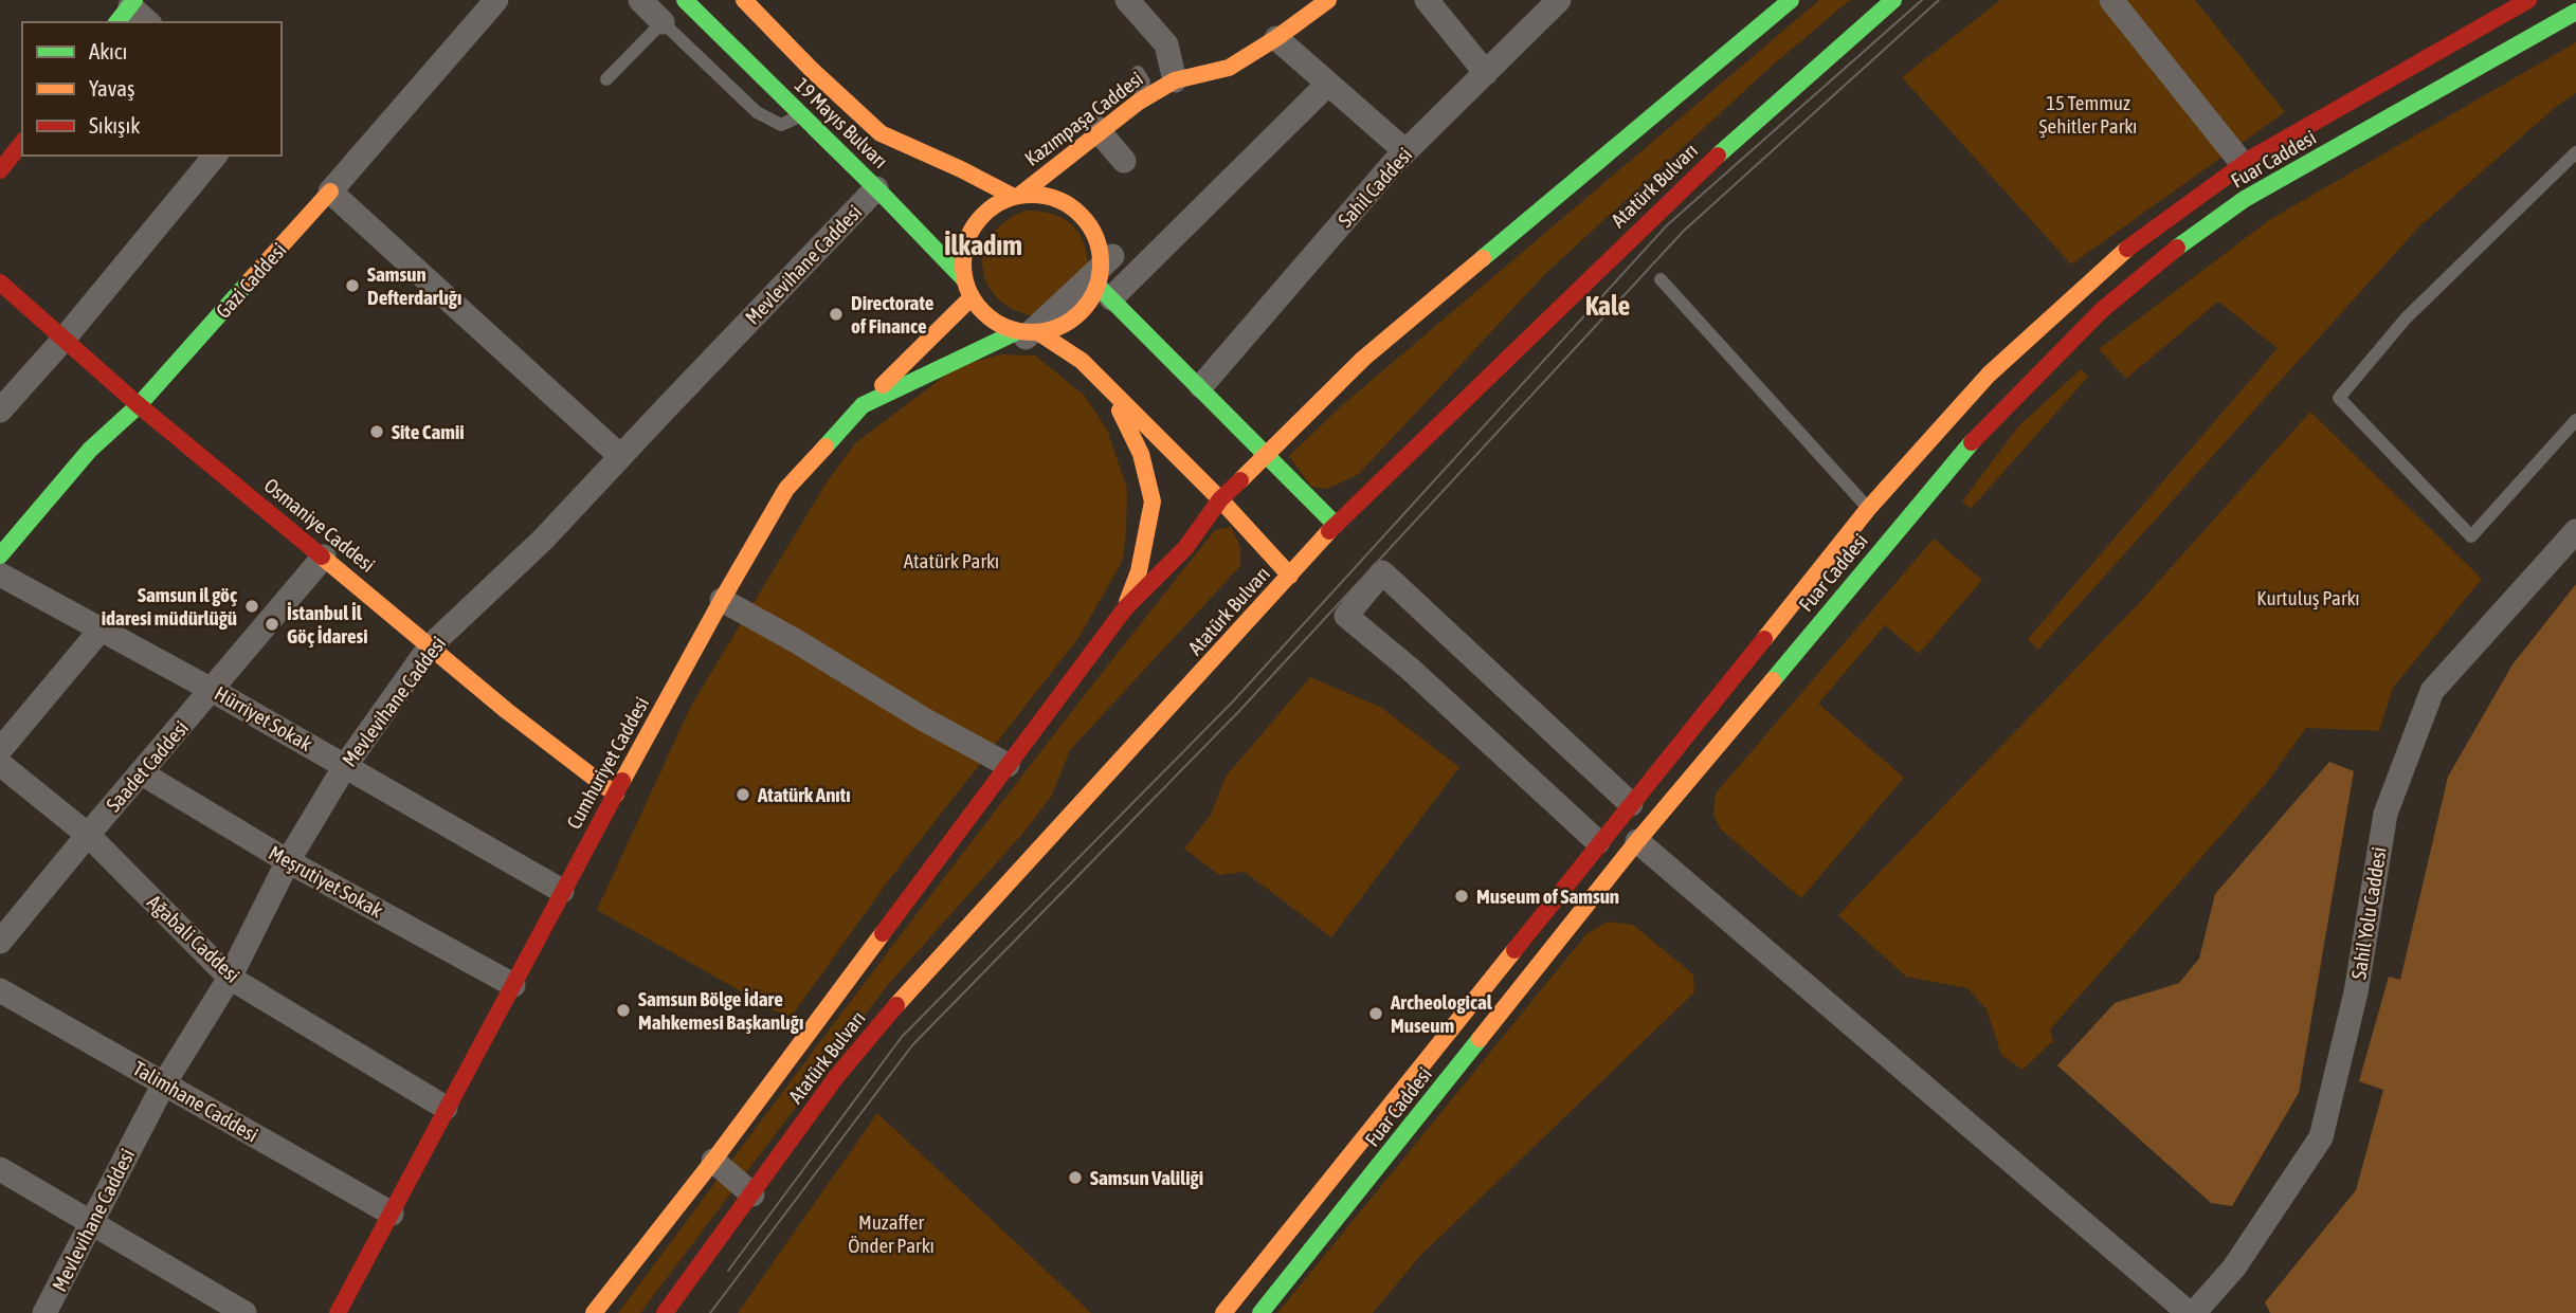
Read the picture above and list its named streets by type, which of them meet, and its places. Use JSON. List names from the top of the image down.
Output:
{
  "streets": {
    "main road": [
      "Kazımpaşa Caddesi",
      "19 Mayıs Bulvarı",
      "Fuar Caddesi",
      "Atatürk Bulvarı",
      "Gazi Caddesi",
      "Osmaniye Caddesi",
      "Cumhuriyet Caddesi"
    ],
    "street": [
      "Sahil Caddesi",
      "Mevlevihane Caddesi",
      "Hürriyet Sokak",
      "Saadet Caddesi",
      "Meşrutiyet Sokak",
      "Sahil Yolu Caddesi",
      "Ağabali Caddesi",
      "Talimhane Caddesi"
    ]
  },
  "crossings": [
    ["Kazımpaşa Caddesi", "19 Mayıs Bulvarı"],
    ["Kazımpaşa Caddesi", "Cumhuriyet Caddesi"],
    ["19 Mayıs Bulvarı", "Mevlevihane Caddesi"],
    ["19 Mayıs Bulvarı", "Cumhuriyet Caddesi"],
    ["Mevlevihane Caddesi", "Osmaniye Caddesi"],
    ["Mevlevihane Caddesi", "Hürriyet Sokak"],
    ["Mevlevihane Caddesi", "Meşrutiyet Sokak"],
    ["Mevlevihane Caddesi", "Ağabali Caddesi"],
    ["Mevlevihane Caddesi", "Talimhane Caddesi"],
    ["Gazi Caddesi", "Osmaniye Caddesi"],
    ["Osmaniye Caddesi", "Cumhuriyet Caddesi"],
    ["Osmaniye Caddesi", "Saadet Caddesi"],
    ["Hürriyet Sokak", "Cumhuriyet Caddesi"],
    ["Hürriyet Sokak", "Saadet Caddesi"],
    ["Cumhuriyet Caddesi", "Meşrutiyet Sokak"],
    ["Cumhuriyet Caddesi", "Ağabali Caddesi"],
    ["Cumhuriyet Caddesi", "Talimhane Caddesi"],
    ["Saadet Caddesi", "Meşrutiyet Sokak"],
    ["Saadet Caddesi", "Ağabali Caddesi"]
  ],
  "districts": ["İlkadım", "Kale"],
  "parks": [
    "15 Temmuz Şehitler Parkı",
    "Atatürk Parkı",
    "Kurtuluş Parkı",
    "Muzaffer Önder Parkı"
  ],
  "places": [
    "Samsun Defterdarlığı",
    "Directorate of Finance",
    "Site Camii",
    "Samsun il göç idaresi müdürlüğü",
    "İstanbul İl Göç İdaresi",
    "Atatürk Anıtı",
    "Museum of Samsun",
    "Samsun Bölge İdare Mahkemesi Başkanlığı",
    "Archeological Museum",
    "Samsun Valiliği"
  ],
  "legend": ["Akıcı", "Yavaş", "Sıkışık"]
}
